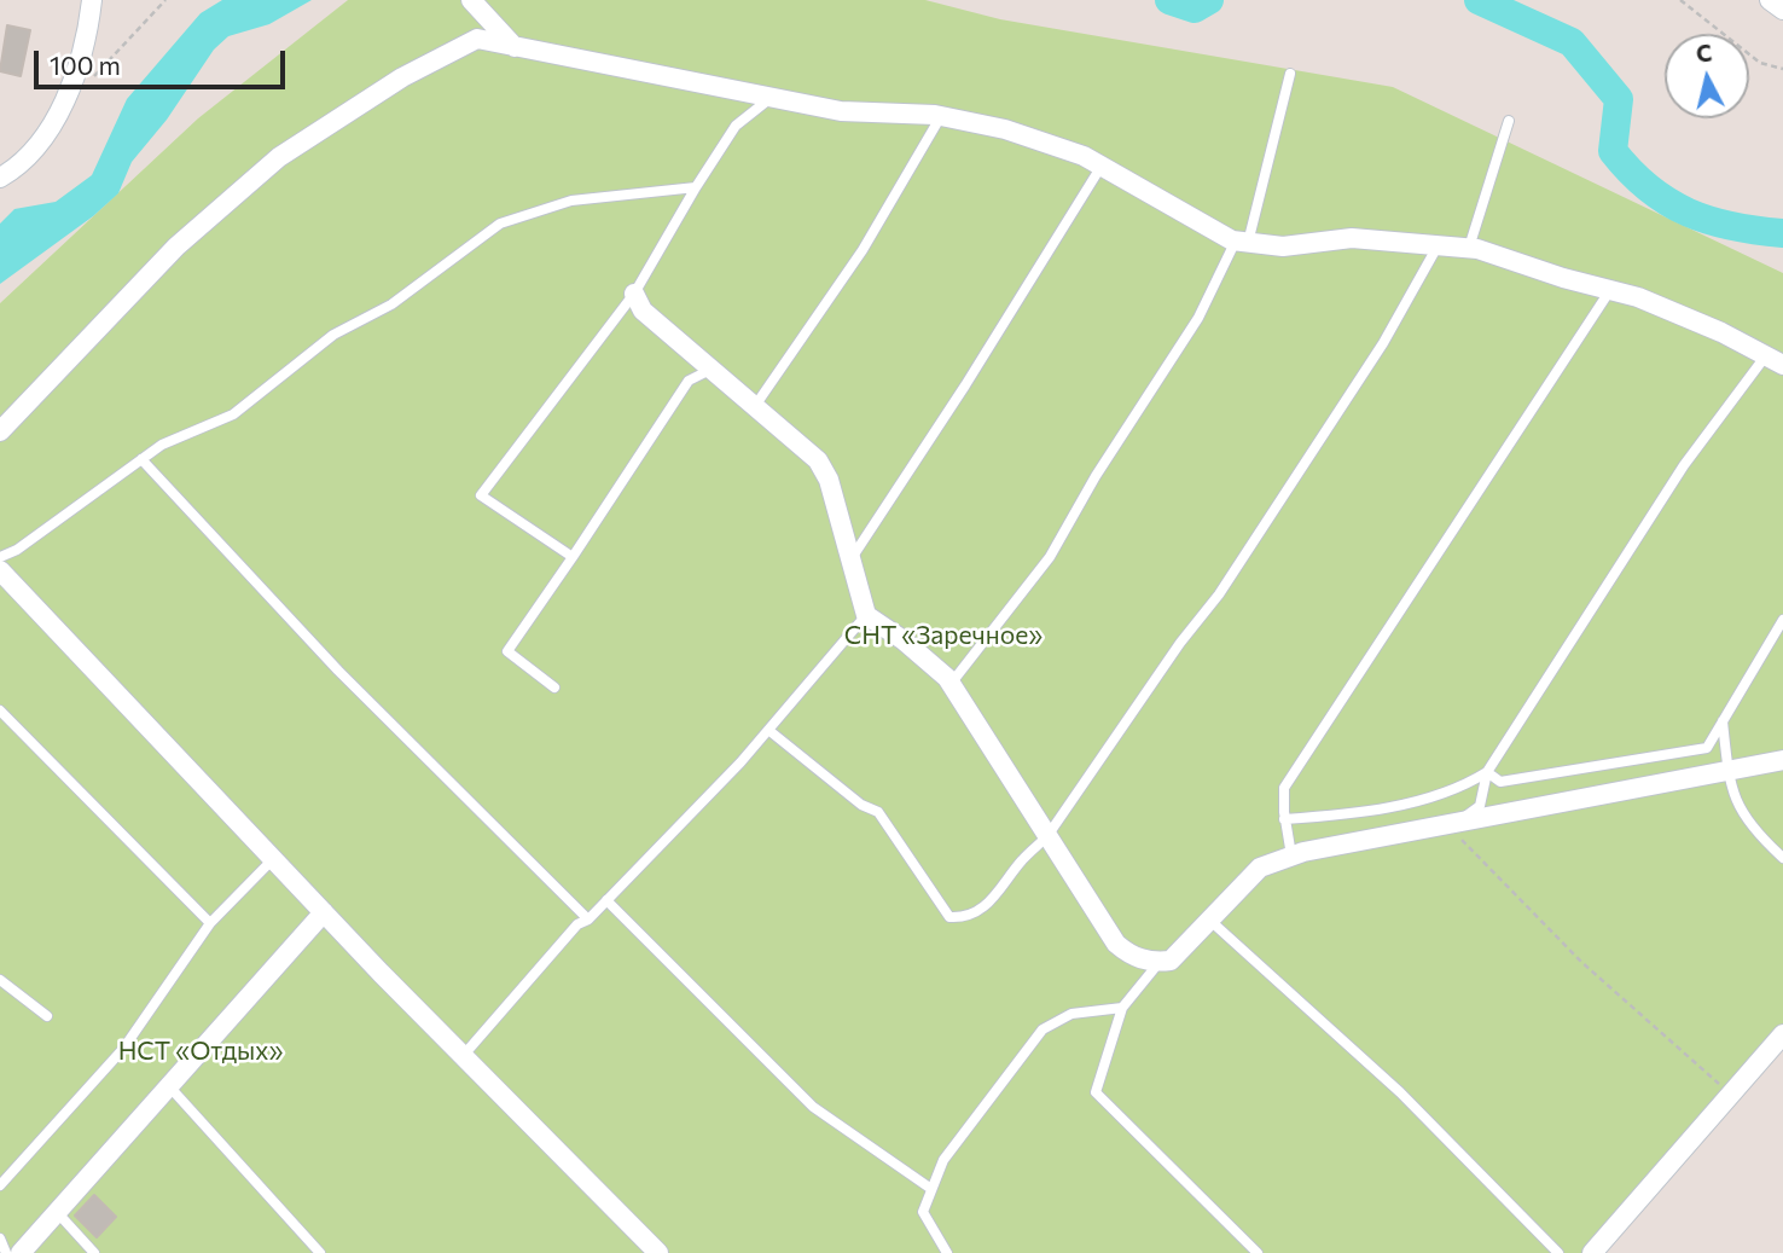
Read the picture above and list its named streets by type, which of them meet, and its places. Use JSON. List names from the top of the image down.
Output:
{
  "parks": ["СНТ «Заречное»", "НСТ «Отдых»"],
  "scale_bar": "100 m",
  "north": "top"
}
